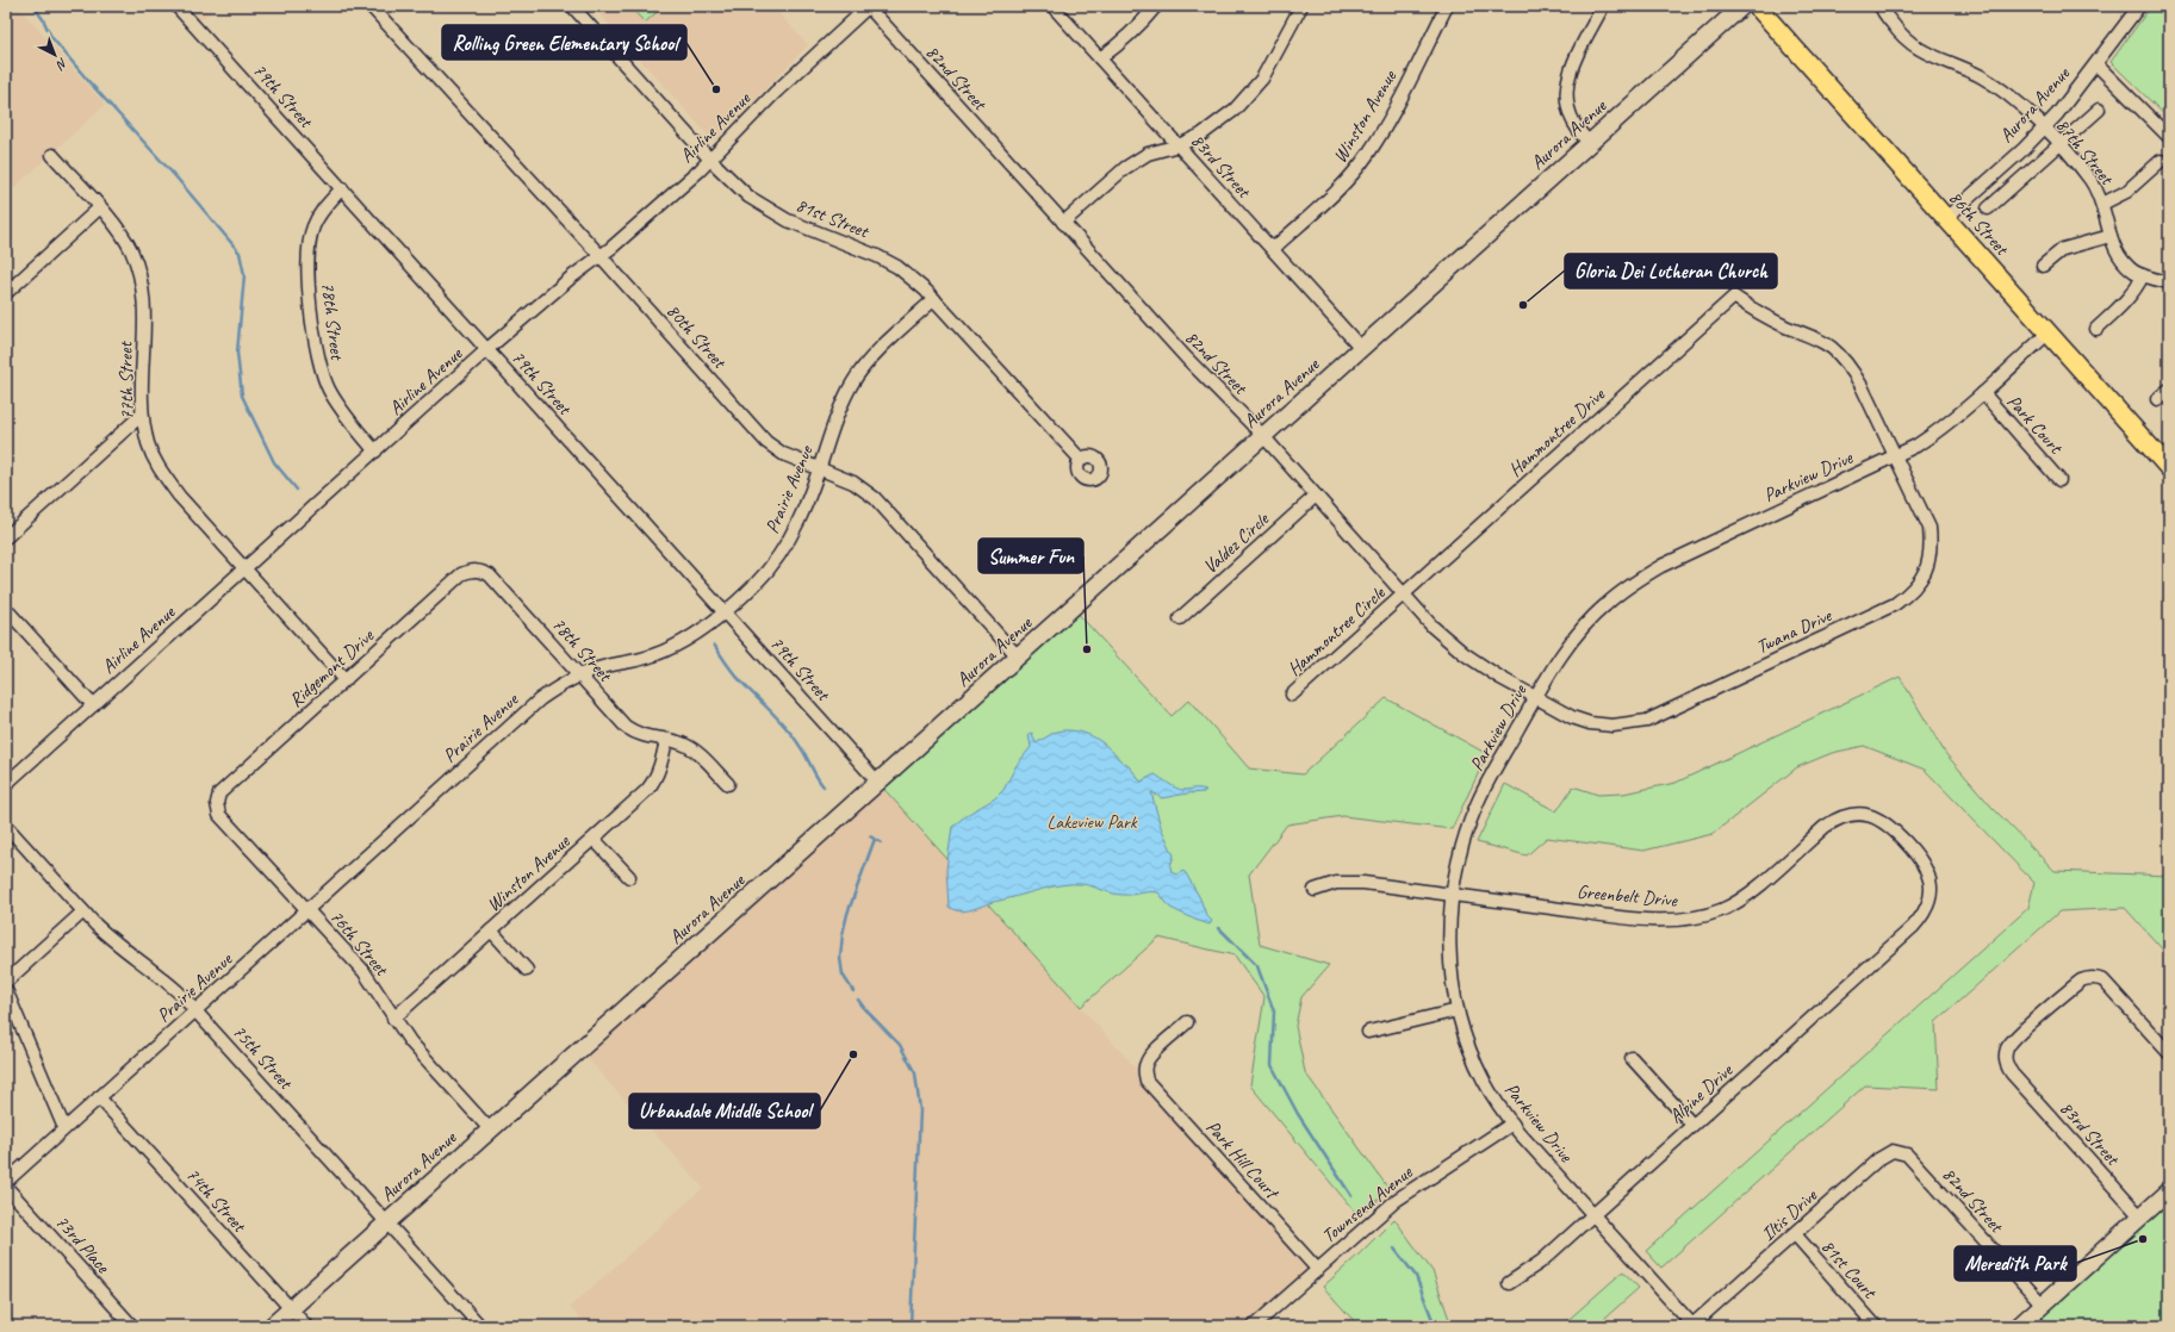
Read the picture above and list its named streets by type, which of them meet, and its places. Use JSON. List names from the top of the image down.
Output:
{
  "streets": {
    "main road": ["86th Street"],
    "street": [
      "82nd Street",
      "79th Street",
      "Aurora Avenue",
      "Winston Avenue",
      "Airline Avenue",
      "87th Street",
      "83rd Street",
      "81st Street",
      "78th Street",
      "80th Street",
      "77th Street",
      "Park Court",
      "Hammontree Drive",
      "Parkview Drive",
      "Prairie Avenue",
      "Valdez Circle",
      "Hammontree Circle",
      "Twana Drive",
      "Ridgemont Drive",
      "Greenbelt Drive",
      "76th Street",
      "75th Street",
      "Alpine Drive",
      "Park Hill Court",
      "74th Street",
      "Townsend Avenue",
      "Iltis Drive",
      "73rd Place",
      "81st Court"
    ]
  },
  "crossings": [
    ["82nd Street", "Aurora Avenue"],
    ["82nd Street", "Airline Avenue"],
    ["82nd Street", "Hammontree Drive"],
    ["82nd Street", "Parkview Drive"],
    ["82nd Street", "Valdez Circle"],
    ["82nd Street", "Hammontree Circle"],
    ["82nd Street", "Twana Drive"],
    ["82nd Street", "Iltis Drive"],
    ["79th Street", "Aurora Avenue"],
    ["79th Street", "Airline Avenue"],
    ["79th Street", "78th Street"],
    ["79th Street", "Prairie Avenue"],
    ["Aurora Avenue", "87th Street"],
    ["Aurora Avenue", "83rd Street"],
    ["Aurora Avenue", "86th Street"],
    ["Aurora Avenue", "80th Street"],
    ["Aurora Avenue", "76th Street"],
    ["Aurora Avenue", "75th Street"],
    ["Aurora Avenue", "74th Street"],
    ["Winston Avenue", "83rd Street"],
    ["Winston Avenue", "78th Street"],
    ["Winston Avenue", "76th Street"],
    ["Airline Avenue", "81st Street"],
    ["Airline Avenue", "78th Street"],
    ["Airline Avenue", "80th Street"],
    ["Airline Avenue", "77th Street"],
    ["81st Street", "Prairie Avenue"],
    ["86th Street", "Parkview Drive"],
    ["78th Street", "Prairie Avenue"],
    ["78th Street", "Ridgemont Drive"],
    ["80th Street", "Prairie Avenue"],
    ["77th Street", "Ridgemont Drive"],
    ["Park Court", "Parkview Drive"],
    ["Hammontree Drive", "Hammontree Circle"],
    ["Hammontree Drive", "Twana Drive"],
    ["Parkview Drive", "Twana Drive"],
    ["Parkview Drive", "Greenbelt Drive"],
    ["Parkview Drive", "Alpine Drive"],
    ["Parkview Drive", "Townsend Avenue"],
    ["Parkview Drive", "Iltis Drive"],
    ["Prairie Avenue", "76th Street"],
    ["Prairie Avenue", "75th Street"],
    ["Prairie Avenue", "74th Street"],
    ["Ridgemont Drive", "76th Street"],
    ["Greenbelt Drive", "Alpine Drive"],
    ["Park Hill Court", "Townsend Avenue"],
    ["Iltis Drive", "81st Court"]
  ],
  "parks": ["Lakeview Park"],
  "places": [
    "Rolling Green Elementary School",
    "Gloria Dei Lutheran Church",
    "Summer Fun",
    "Urbandale Middle School",
    "Meredith Park"
  ],
  "north": "bottom right"
}
